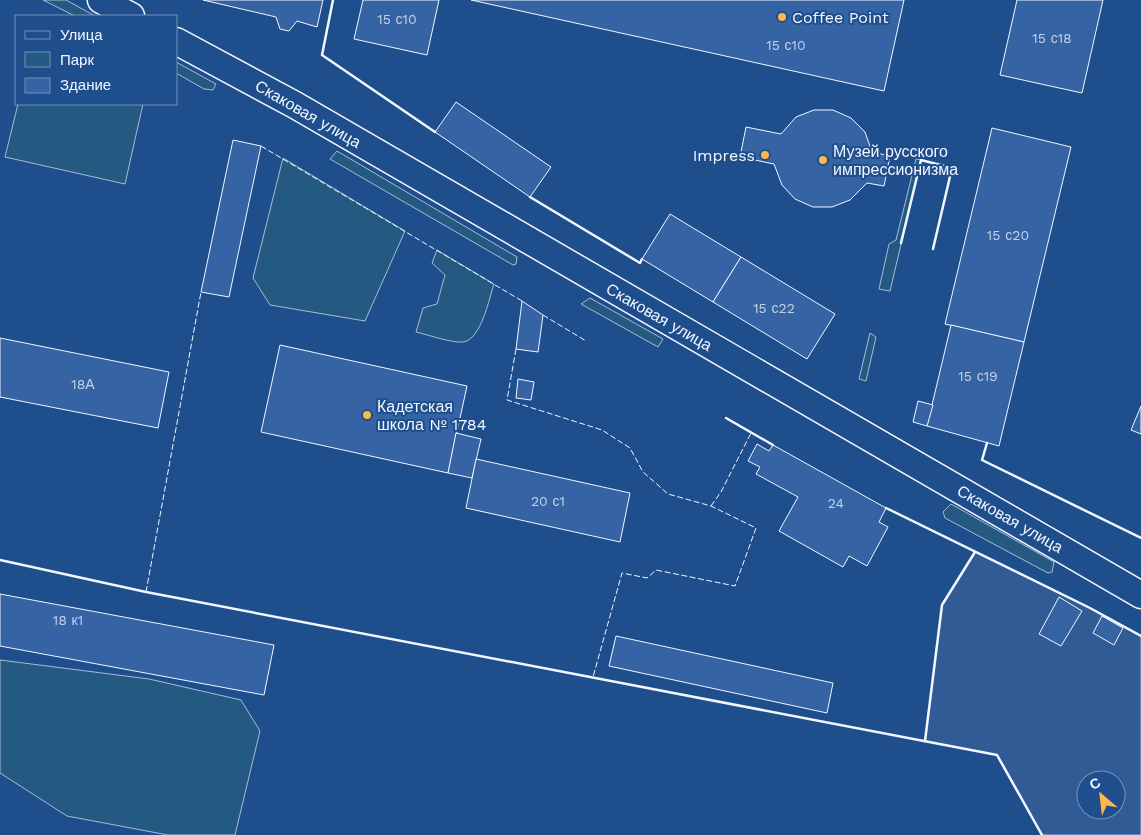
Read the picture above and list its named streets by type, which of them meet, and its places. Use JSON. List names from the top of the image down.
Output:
{
  "streets": {
    "street": ["Скаковая улица"]
  },
  "places": [
    "Coffee Point",
    "Impress",
    "Музей русского импрессионизма",
    "Кадетская школа № 1784"
  ],
  "house_numbers": [
    "15 с10",
    "15 с18",
    "15 с10",
    "15 с20",
    "15 с22",
    "15 с19",
    "18А",
    "20 с1",
    "24",
    "18 к1"
  ],
  "legend": ["Улица", "Парк", "Здание"],
  "north": "top left"
}
